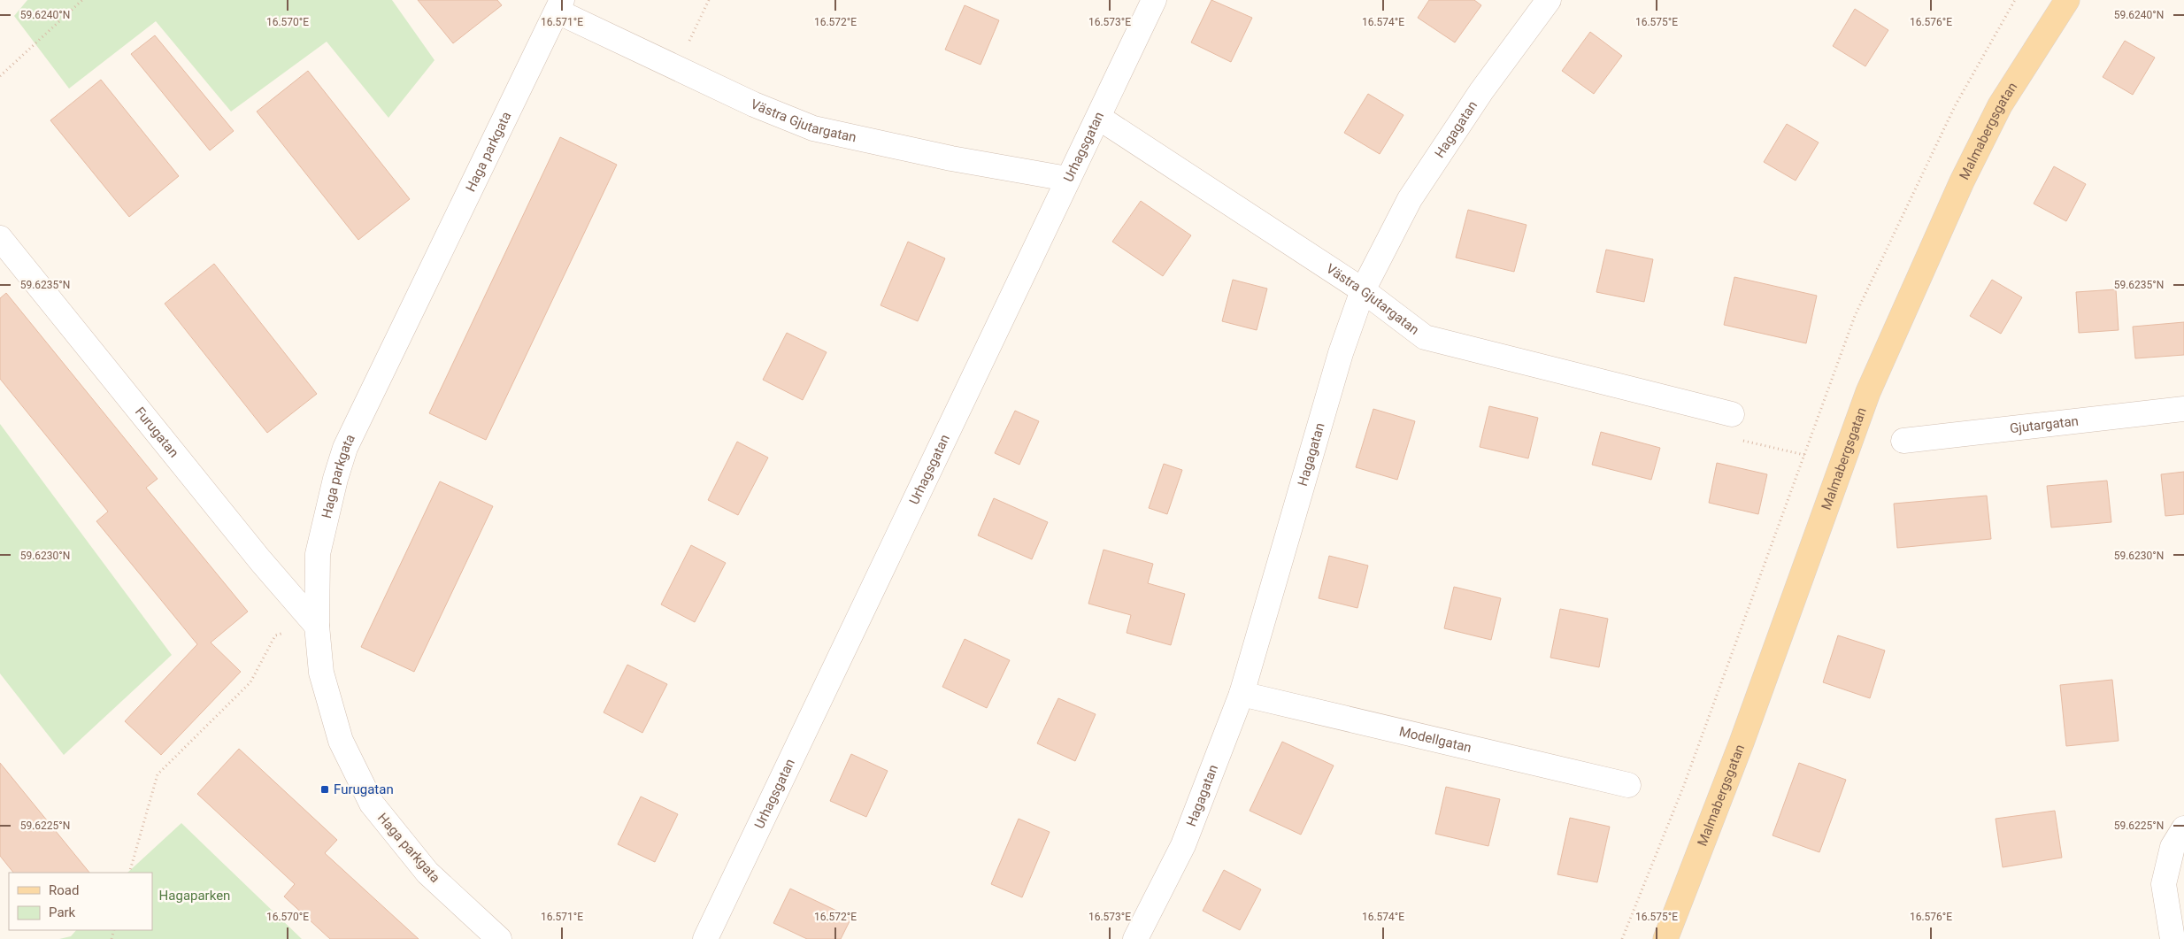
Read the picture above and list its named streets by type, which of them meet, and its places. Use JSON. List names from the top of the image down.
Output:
{
  "streets": {
    "main road": ["Malmabergsgatan"],
    "street": [
      "Västra Gjutargatan",
      "Hagagatan",
      "Urhagsgatan",
      "Haga parkgata",
      "Gjutargatan",
      "Furugatan",
      "Modellgatan"
    ]
  },
  "crossings": [
    ["Västra Gjutargatan", "Hagagatan"],
    ["Västra Gjutargatan", "Urhagsgatan"],
    ["Västra Gjutargatan", "Haga parkgata"],
    ["Hagagatan", "Modellgatan"],
    ["Haga parkgata", "Furugatan"]
  ],
  "parks": ["Hagaparken"],
  "places": {
    "transit": ["Furugatan"]
  },
  "legend": ["Road", "Park"],
  "coordinates": [
    "59.6240°N",
    "16.570°E",
    "16.571°E",
    "16.572°E",
    "16.573°E",
    "16.574°E",
    "16.575°E",
    "16.576°E",
    "59.6235°N",
    "59.6230°N",
    "59.6225°N"
  ]
}
